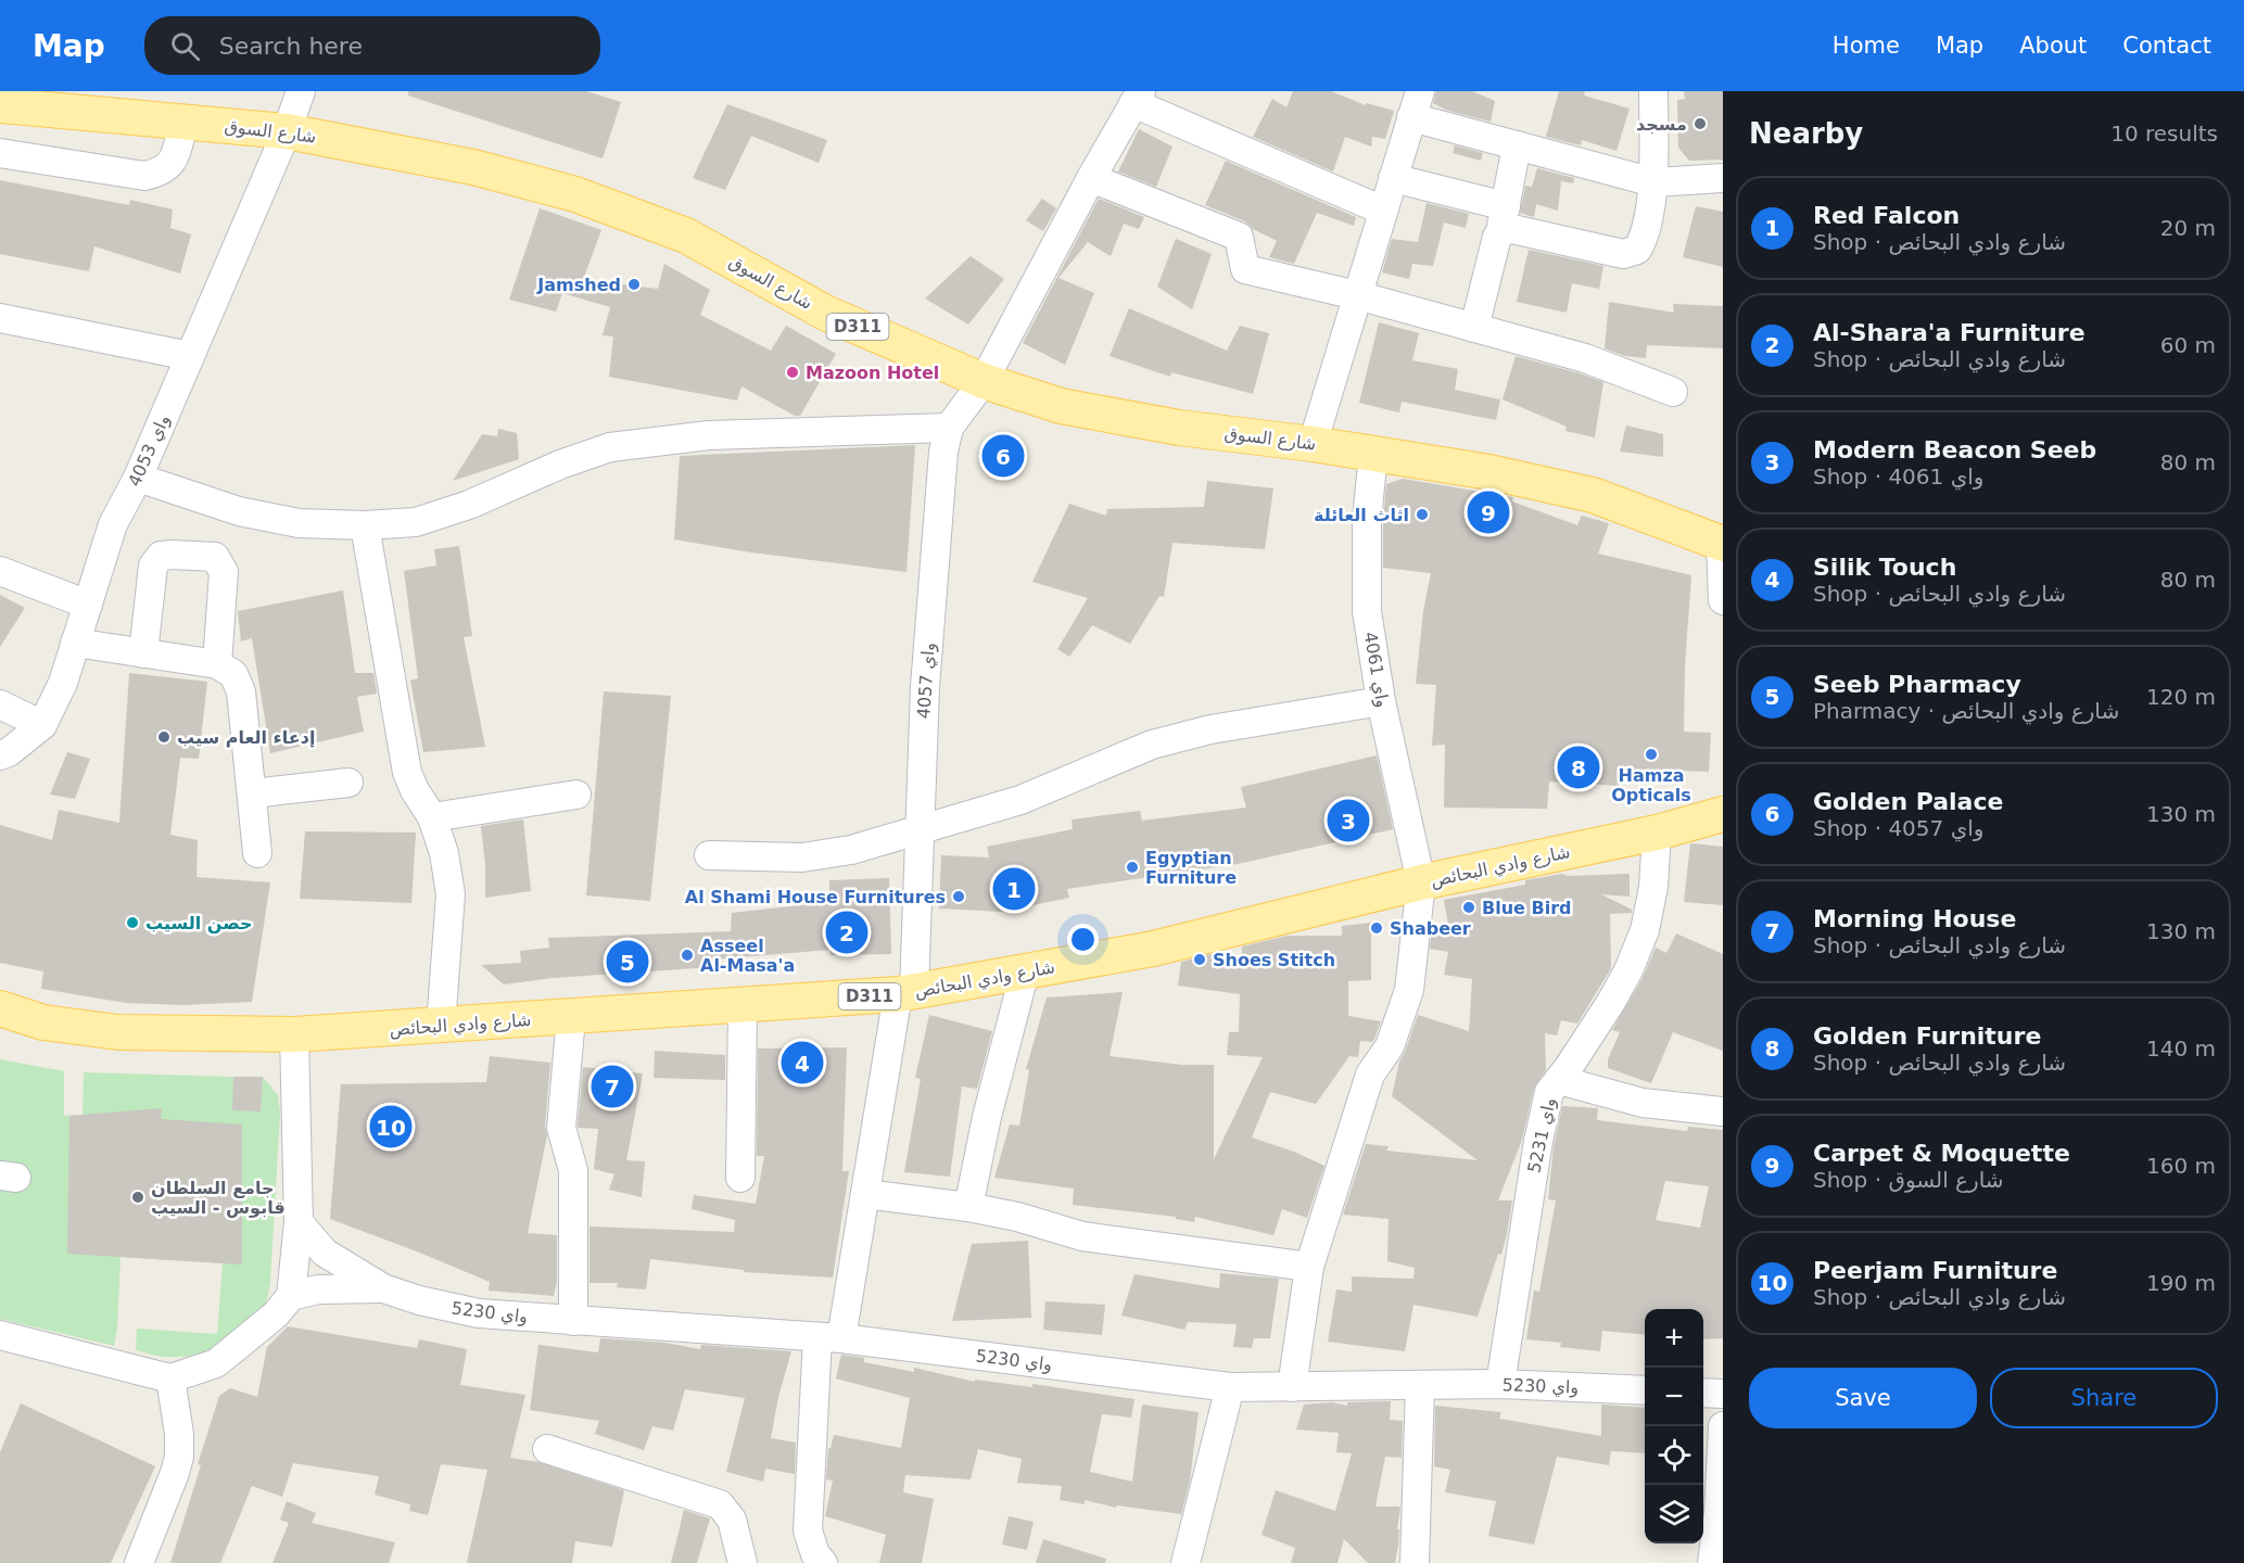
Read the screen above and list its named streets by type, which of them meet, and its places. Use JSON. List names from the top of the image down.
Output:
{
  "streets": {
    "main road": ["شارع السوق", "D311", "شارع وادي البحائص"],
    "street": [
      "واي 4053",
      "واي 4061",
      "واي 4057",
      "واي 5231",
      "واي 5230"
    ]
  },
  "crossings": [
    ["شارع السوق", "واي 4053"],
    ["شارع السوق", "واي 4061"],
    ["شارع السوق", "واي 4057"],
    ["واي 4061", "شارع وادي البحائص"],
    ["واي 4061", "واي 5230"],
    ["واي 4057", "شارع وادي البحائص"],
    ["واي 4057", "واي 5230"],
    ["شارع وادي البحائص", "واي 5231"],
    ["واي 5231", "واي 5230"]
  ],
  "places": [
    "مسجد",
    "Jamshed",
    "Mazoon Hotel",
    "اثاث العائلة",
    "إدعاء العام سيب",
    "Hamza Opticals",
    "Egyptian Furniture",
    "Al Shami House Furnitures",
    "Blue Bird",
    "حصن السيب",
    "Shabeer",
    "Asseel Al-Masa'a",
    "Shoes Stitch",
    "جامع السلطان قابوس - السيب"
  ],
  "page": {
    "header": "Map",
    "search": "Search here",
    "nav": [
      "Home",
      "Map",
      "About",
      "Contact"
    ],
    "heading": ["Nearby", "10 results"],
    "list": [
      {
        "mark": "1",
        "name": "Red Falcon",
        "note": "Shop · شارع وادي البحائص",
        "value": "20 m"
      },
      {
        "mark": "2",
        "name": "Al-Shara'a Furniture",
        "note": "Shop · شارع وادي البحائص",
        "value": "60 m"
      },
      {
        "mark": "3",
        "name": "Modern Beacon Seeb",
        "note": "Shop · واي 4061",
        "value": "80 m"
      },
      {
        "mark": "4",
        "name": "Silik Touch",
        "note": "Shop · شارع وادي البحائص",
        "value": "80 m"
      },
      {
        "mark": "5",
        "name": "Seeb Pharmacy",
        "note": "Pharmacy · شارع وادي البحائص",
        "value": "120 m"
      },
      {
        "mark": "6",
        "name": "Golden Palace",
        "note": "Shop · واي 4057",
        "value": "130 m"
      },
      {
        "mark": "7",
        "name": "Morning House",
        "note": "Shop · شارع وادي البحائص",
        "value": "130 m"
      },
      {
        "mark": "8",
        "name": "Golden Furniture",
        "note": "Shop · شارع وادي البحائص",
        "value": "140 m"
      },
      {
        "mark": "9",
        "name": "Carpet & Moquette",
        "note": "Shop · شارع السوق",
        "value": "160 m"
      },
      {
        "mark": "10",
        "name": "Peerjam Furniture",
        "note": "Shop · شارع وادي البحائص",
        "value": "190 m"
      }
    ],
    "pins": [
      "6",
      "9",
      "8",
      "3",
      "1",
      "2",
      "5",
      "4",
      "7",
      "10"
    ],
    "map_buttons": ["+", "−"],
    "buttons": ["Save", "Share"]
  }
}
